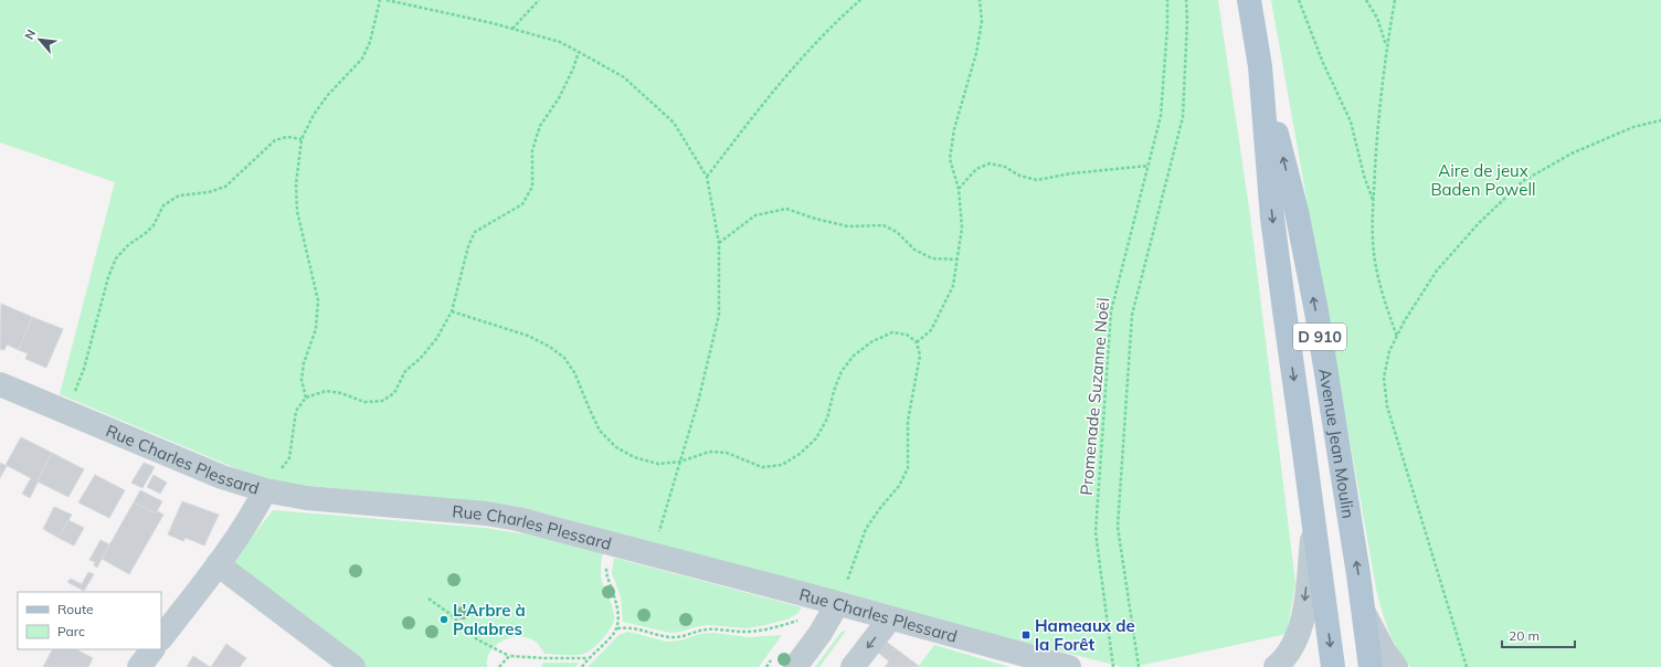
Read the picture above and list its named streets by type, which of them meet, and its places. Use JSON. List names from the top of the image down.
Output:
{
  "streets": {
    "main road": ["D 910", "Avenue Jean Moulin"],
    "street": ["Rue Charles Plessard"],
    "path": ["Promenade Suzanne Noël"]
  },
  "parks": ["Aire de jeux Baden Powell"],
  "places": {
    "other": ["L'Arbre à Palabres"],
    "transit": ["Hameaux de la Forêt"]
  },
  "legend": ["Route", "Parc"],
  "scale_bar": "20 m",
  "north": "top left"
}
